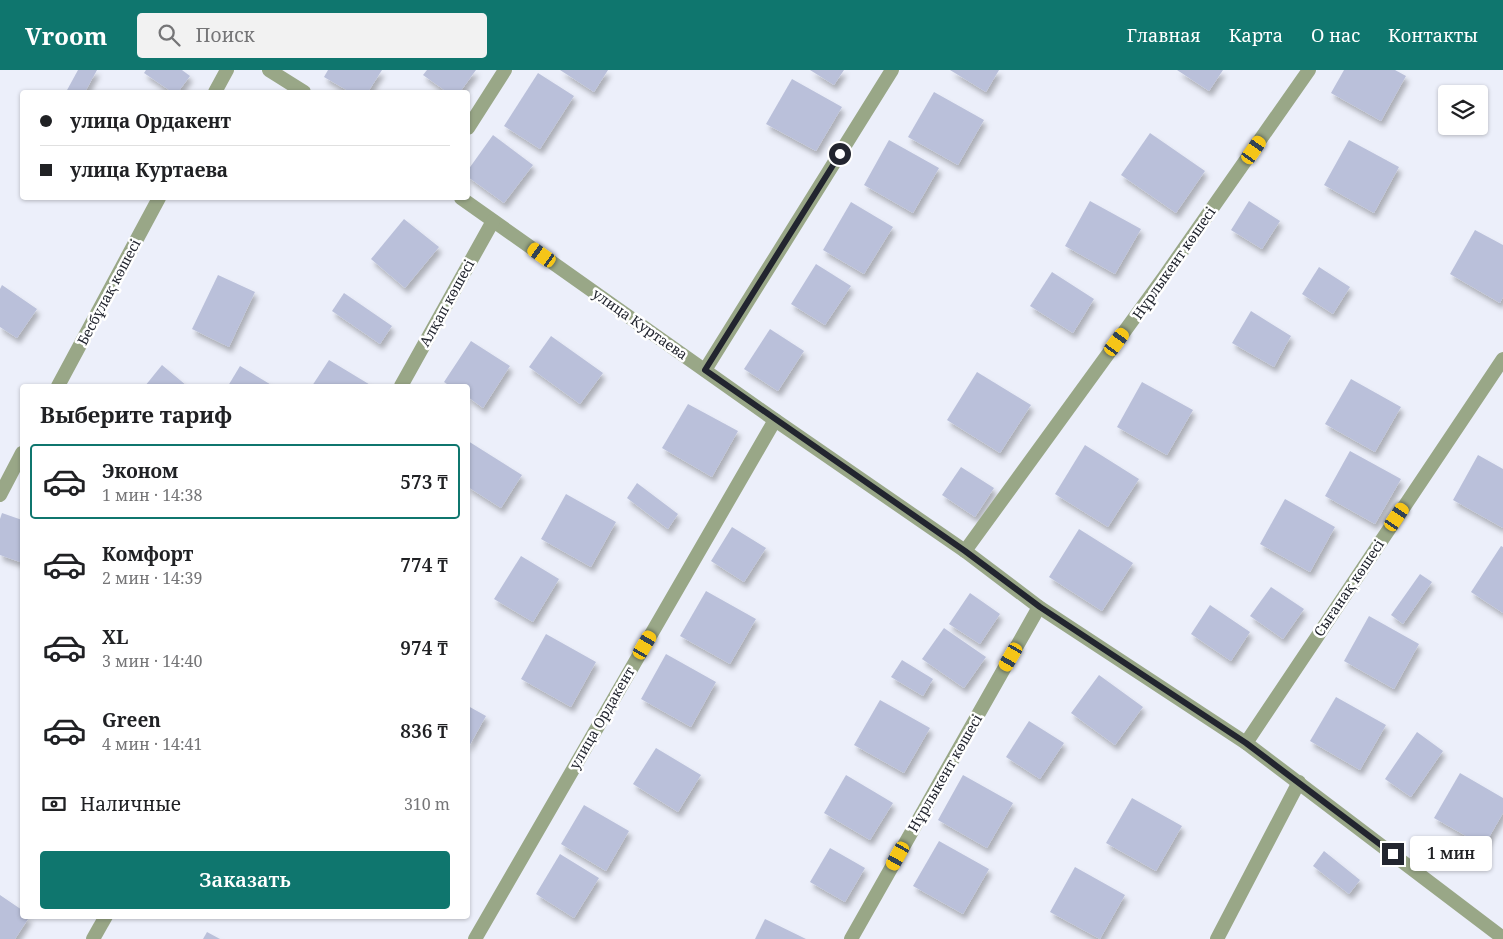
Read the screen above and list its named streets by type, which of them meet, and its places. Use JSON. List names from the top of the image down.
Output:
{
  "streets": {
    "street": [
      "Нұрлыкент көшесі",
      "Бесбұлақ көшесі",
      "Алқап көшесі",
      "улица Куртаева",
      "Сығанақ көшесі",
      "улица Ордакент"
    ]
  },
  "crossings": [
    ["Нұрлыкент көшесі", "улица Куртаева"],
    ["Алқап көшесі", "улица Куртаева"],
    ["улица Куртаева", "Сығанақ көшесі"],
    ["улица Куртаева", "улица Ордакент"]
  ],
  "page": {
    "header": "Vroom",
    "search": "Поиск",
    "nav": [
      "Главная",
      "Карта",
      "О нас",
      "Контакты"
    ],
    "banner": ["улица Ордакент", "улица Куртаева"],
    "heading": "Выберите тариф",
    "list": [
      {
        "name": "Эконом",
        "note": "1 мин · 14:38",
        "value": "573 ₸"
      },
      {
        "name": "Комфорт",
        "note": "2 мин · 14:39",
        "value": "774 ₸"
      },
      {
        "name": "XL",
        "note": "3 мин · 14:40",
        "value": "974 ₸"
      },
      {
        "name": "Green",
        "note": "4 мин · 14:41",
        "value": "836 ₸"
      }
    ],
    "pay": ["Наличные", "310 m"],
    "bubble": "1 мин",
    "buttons": "Заказать"
  }
}
